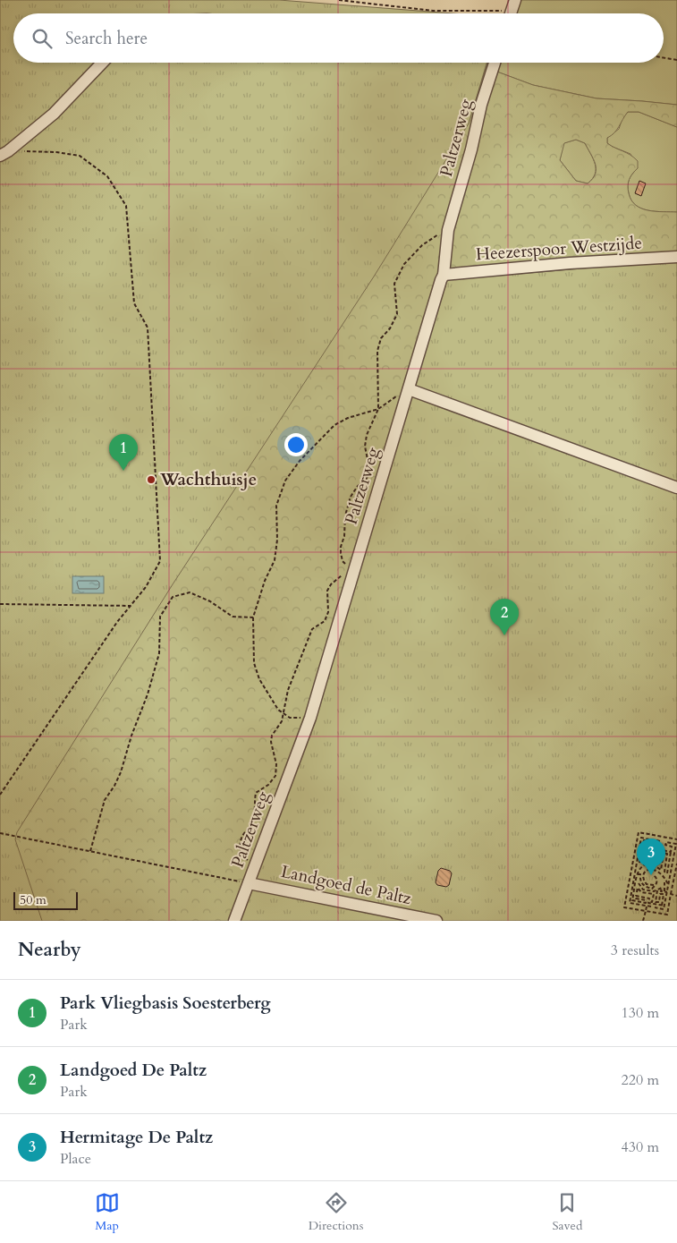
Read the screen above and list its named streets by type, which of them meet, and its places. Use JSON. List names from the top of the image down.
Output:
{
  "streets": {
    "street": ["Paltzerweg", "Heezerspoor Westzijde", "Landgoed de Paltz"]
  },
  "crossings": [
    ["Paltzerweg", "Heezerspoor Westzijde"],
    ["Paltzerweg", "Landgoed de Paltz"]
  ],
  "places": ["Wachthuisje"],
  "scale_bar": "50 m",
  "page": {
    "search": "Search here",
    "pins": ["1", "2", "3"],
    "scale": "50 m",
    "heading": ["Nearby", "3 results"],
    "list": [
      {
        "mark": "1",
        "name": "Park Vliegbasis Soesterberg",
        "note": "Park",
        "value": "130 m"
      },
      {
        "mark": "2",
        "name": "Landgoed De Paltz",
        "note": "Park",
        "value": "220 m"
      },
      {
        "mark": "3",
        "name": "Hermitage De Paltz",
        "note": "Place",
        "value": "430 m"
      }
    ],
    "nav": ["Map", "Directions", "Saved"]
  }
}
